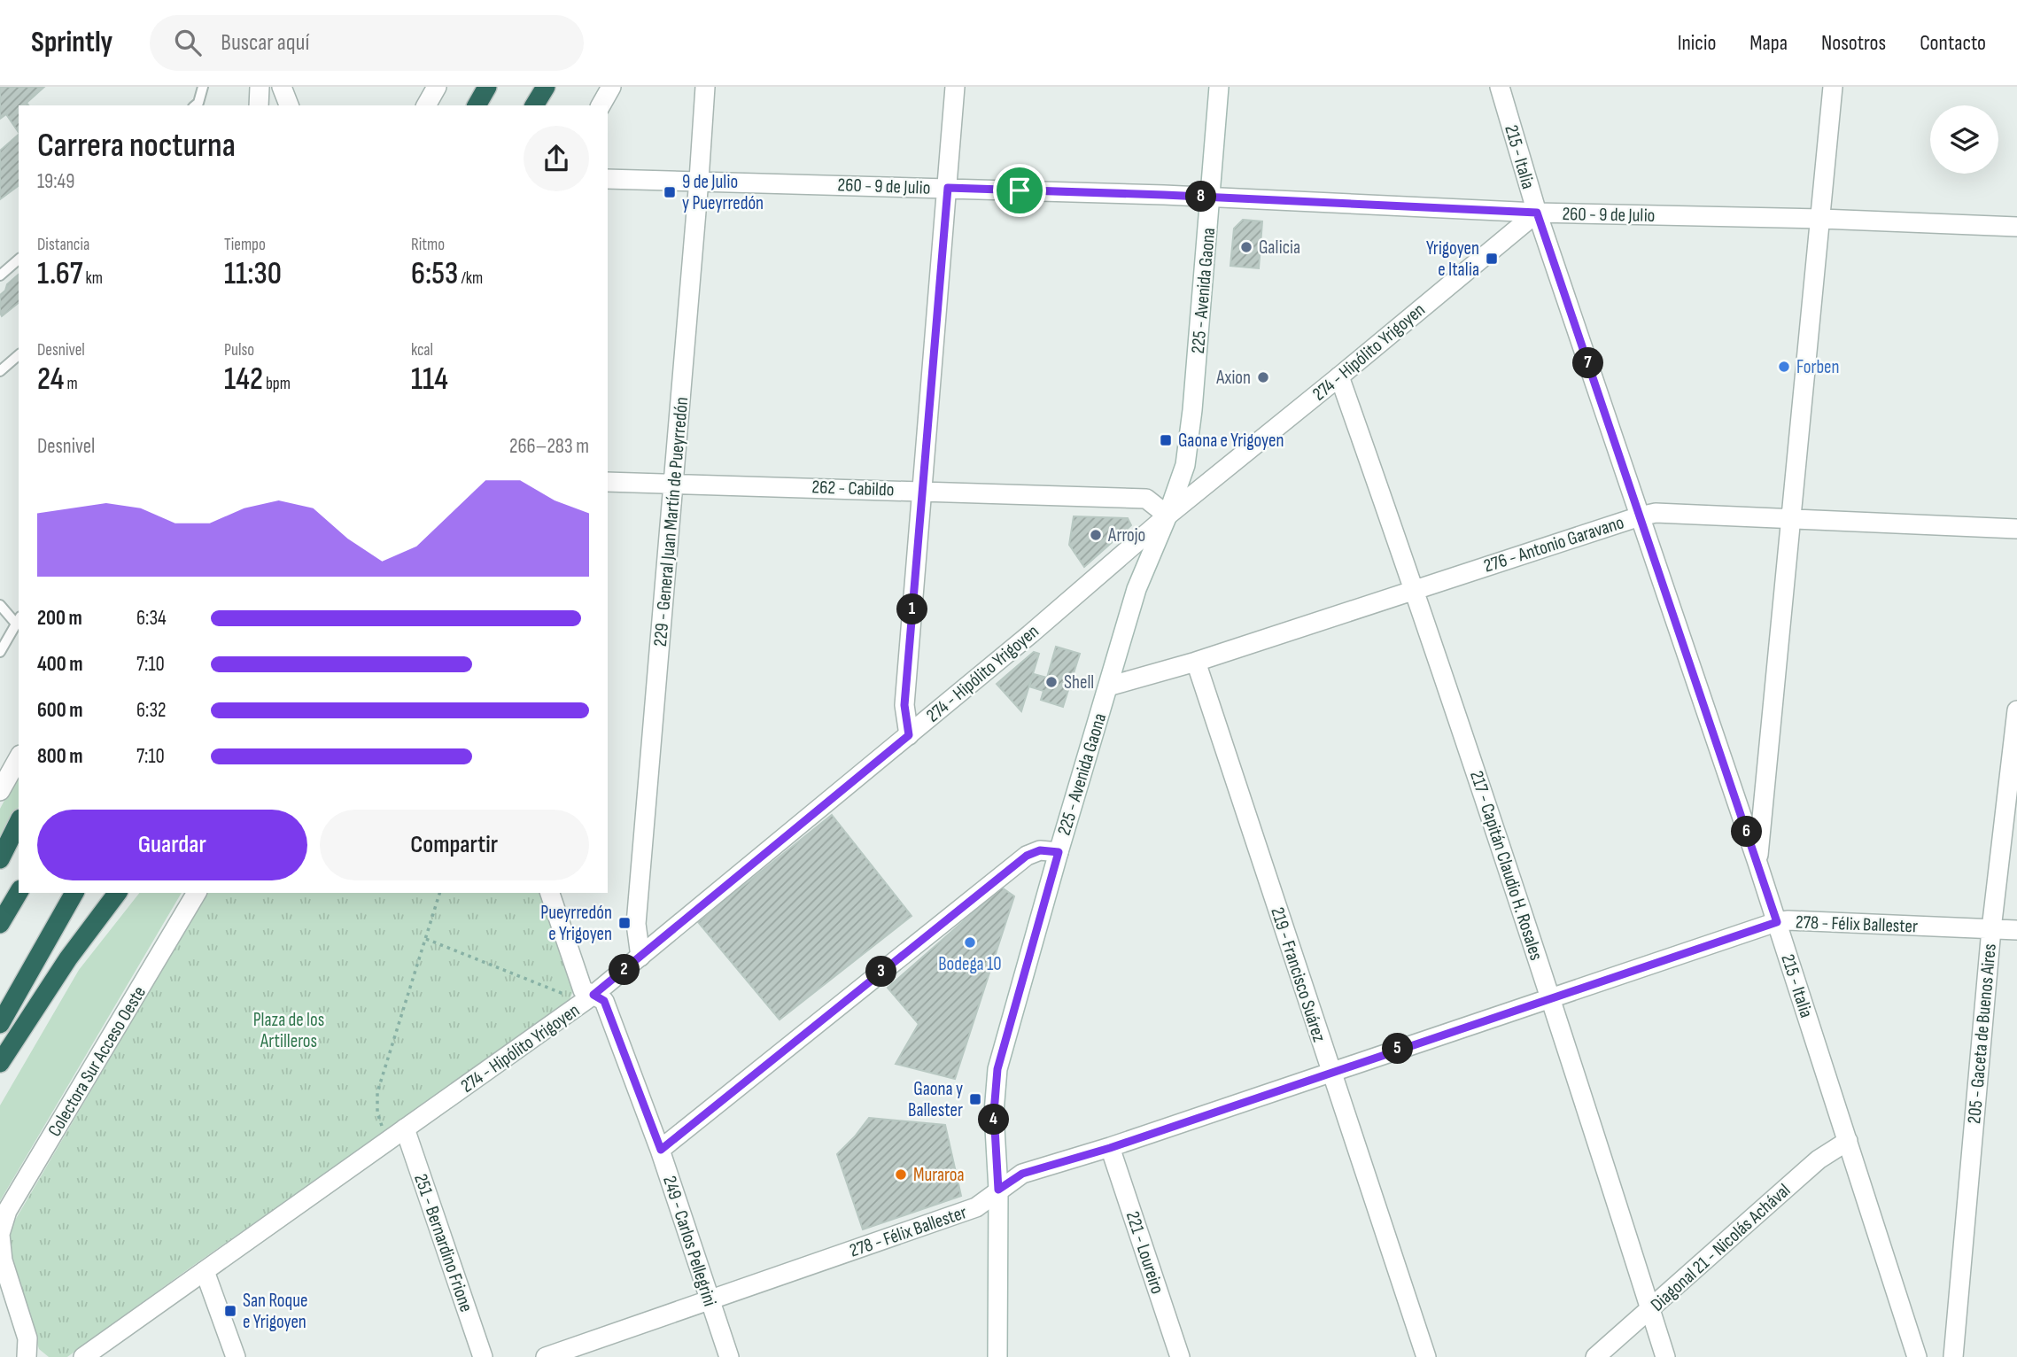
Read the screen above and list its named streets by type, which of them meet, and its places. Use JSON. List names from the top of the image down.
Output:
{
  "streets": {
    "street": [
      "215 - Italia",
      "260 - 9 de Julio",
      "225 - Avenida Gaona",
      "274 - Hipólito Yrigoyen",
      "262 - Cabildo",
      "229 - General Juan Martín de Pueyrredón",
      "276 - Antonio Garavano",
      "217 - Capitán Claudio H. Rosales",
      "278 - Félix Ballester",
      "219 - Francisco Suárez",
      "205 - Gaceta de Buenos Aires",
      "Colectora Sur Acceso Oeste",
      "249 - Carlos Pellegrini",
      "251 - Bernardino Frione",
      "Diagonal 21 - Nicolás Achával",
      "221 - Loureiro"
    ]
  },
  "crossings": [
    ["215 - Italia", "260 - 9 de Julio"],
    ["215 - Italia", "274 - Hipólito Yrigoyen"],
    ["215 - Italia", "276 - Antonio Garavano"],
    ["215 - Italia", "278 - Félix Ballester"],
    ["215 - Italia", "Diagonal 21 - Nicolás Achával"],
    ["260 - 9 de Julio", "225 - Avenida Gaona"],
    ["260 - 9 de Julio", "274 - Hipólito Yrigoyen"],
    ["260 - 9 de Julio", "229 - General Juan Martín de Pueyrredón"],
    ["225 - Avenida Gaona", "274 - Hipólito Yrigoyen"],
    ["225 - Avenida Gaona", "262 - Cabildo"],
    ["225 - Avenida Gaona", "276 - Antonio Garavano"],
    ["225 - Avenida Gaona", "278 - Félix Ballester"],
    ["274 - Hipólito Yrigoyen", "262 - Cabildo"],
    ["274 - Hipólito Yrigoyen", "229 - General Juan Martín de Pueyrredón"],
    ["274 - Hipólito Yrigoyen", "217 - Capitán Claudio H. Rosales"],
    ["274 - Hipólito Yrigoyen", "249 - Carlos Pellegrini"],
    ["274 - Hipólito Yrigoyen", "251 - Bernardino Frione"],
    ["262 - Cabildo", "229 - General Juan Martín de Pueyrredón"],
    ["276 - Antonio Garavano", "217 - Capitán Claudio H. Rosales"],
    ["276 - Antonio Garavano", "219 - Francisco Suárez"],
    ["217 - Capitán Claudio H. Rosales", "278 - Félix Ballester"],
    ["217 - Capitán Claudio H. Rosales", "Diagonal 21 - Nicolás Achával"],
    ["278 - Félix Ballester", "219 - Francisco Suárez"],
    ["278 - Félix Ballester", "205 - Gaceta de Buenos Aires"],
    ["278 - Félix Ballester", "249 - Carlos Pellegrini"],
    ["278 - Félix Ballester", "221 - Loureiro"]
  ],
  "parks": ["Plaza de los Artilleros"],
  "places": {
    "transit": [
      "9 de Julio y Pueyrredón",
      "Yrigoyen e Italia",
      "Gaona e Yrigoyen",
      "Pueyrredón e Yrigoyen",
      "Gaona y Ballester",
      "San Roque e Yrigoyen"
    ],
    "other": [
      "Galicia",
      "Forben",
      "Axion",
      "Arrojo",
      "Shell",
      "Bodega 10",
      "Muraroa"
    ]
  },
  "page": {
    "header": "Sprintly",
    "search": "Buscar aquí",
    "nav": [
      "Inicio",
      "Mapa",
      "Nosotros",
      "Contacto"
    ],
    "heading": ["Carrera nocturna", "19:49"],
    "pins": [
      "8",
      "7",
      "1",
      "6",
      "2",
      "3",
      "5",
      "4"
    ],
    "stats": [
      ["Distancia", "1.67 km"],
      ["Tiempo", "11:30"],
      ["Ritmo", "6:53 /km"],
      ["Desnivel", "24 m"],
      ["Pulso", "142 bpm"],
      ["kcal", "114"]
    ],
    "chart": ["Desnivel", "266–283 m"],
    "list": [
      {
        "name": "200 m",
        "note": "6:34"
      },
      {
        "name": "400 m",
        "note": "7:10"
      },
      {
        "name": "600 m",
        "note": "6:32"
      },
      {
        "name": "800 m",
        "note": "7:10"
      }
    ],
    "buttons": ["Guardar", "Compartir"]
  }
}
